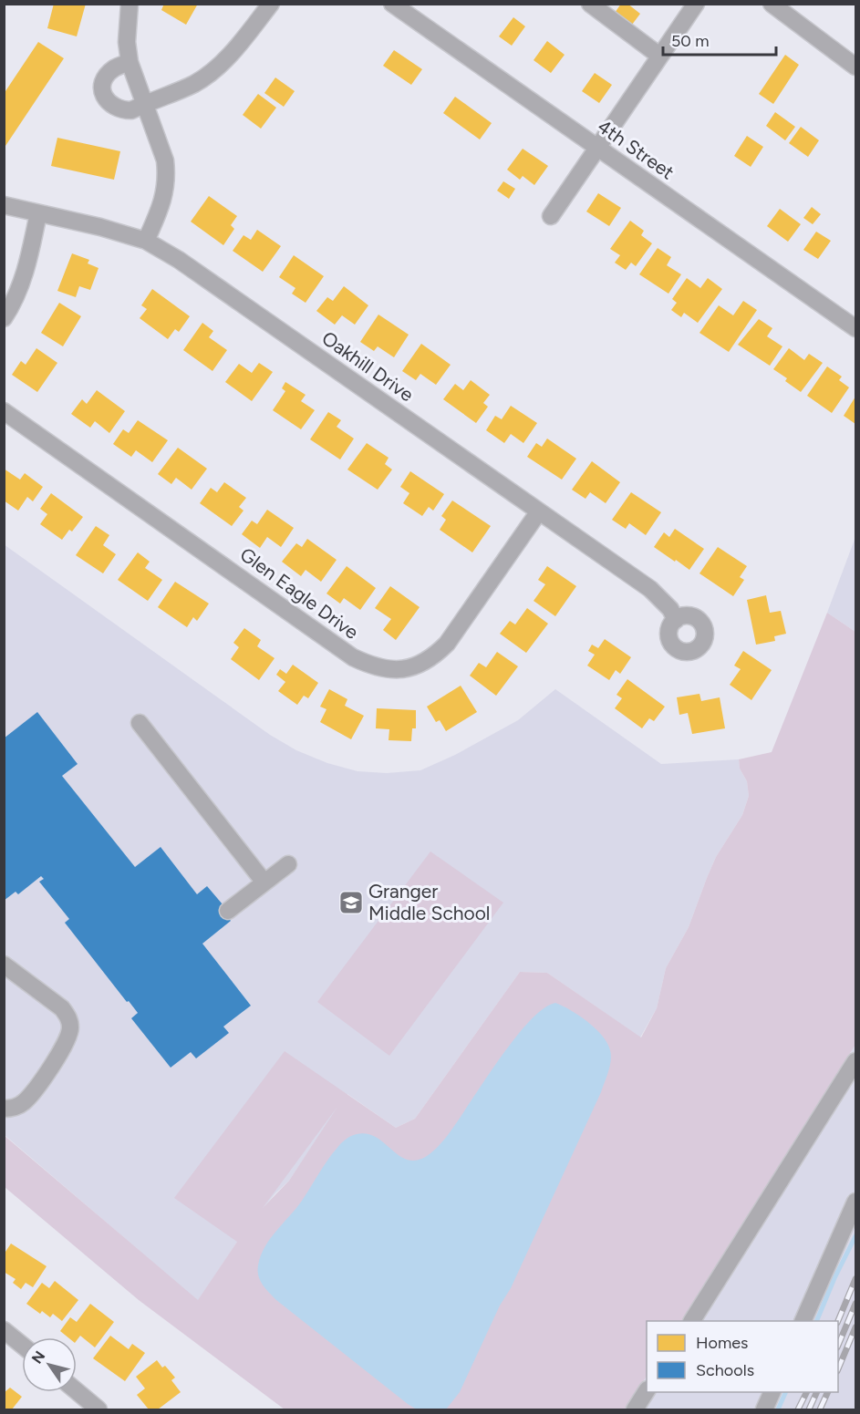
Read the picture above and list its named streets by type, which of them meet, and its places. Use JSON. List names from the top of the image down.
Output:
{
  "streets": {
    "street": ["4th Street", "Oakhill Drive", "Glen Eagle Drive"]
  },
  "crossings": [
    ["Oakhill Drive", "Glen Eagle Drive"]
  ],
  "places": {
    "school or university": ["Granger Middle School"]
  },
  "legend": ["Homes", "Schools"],
  "scale_bar": "50 m",
  "north": "top left"
}
